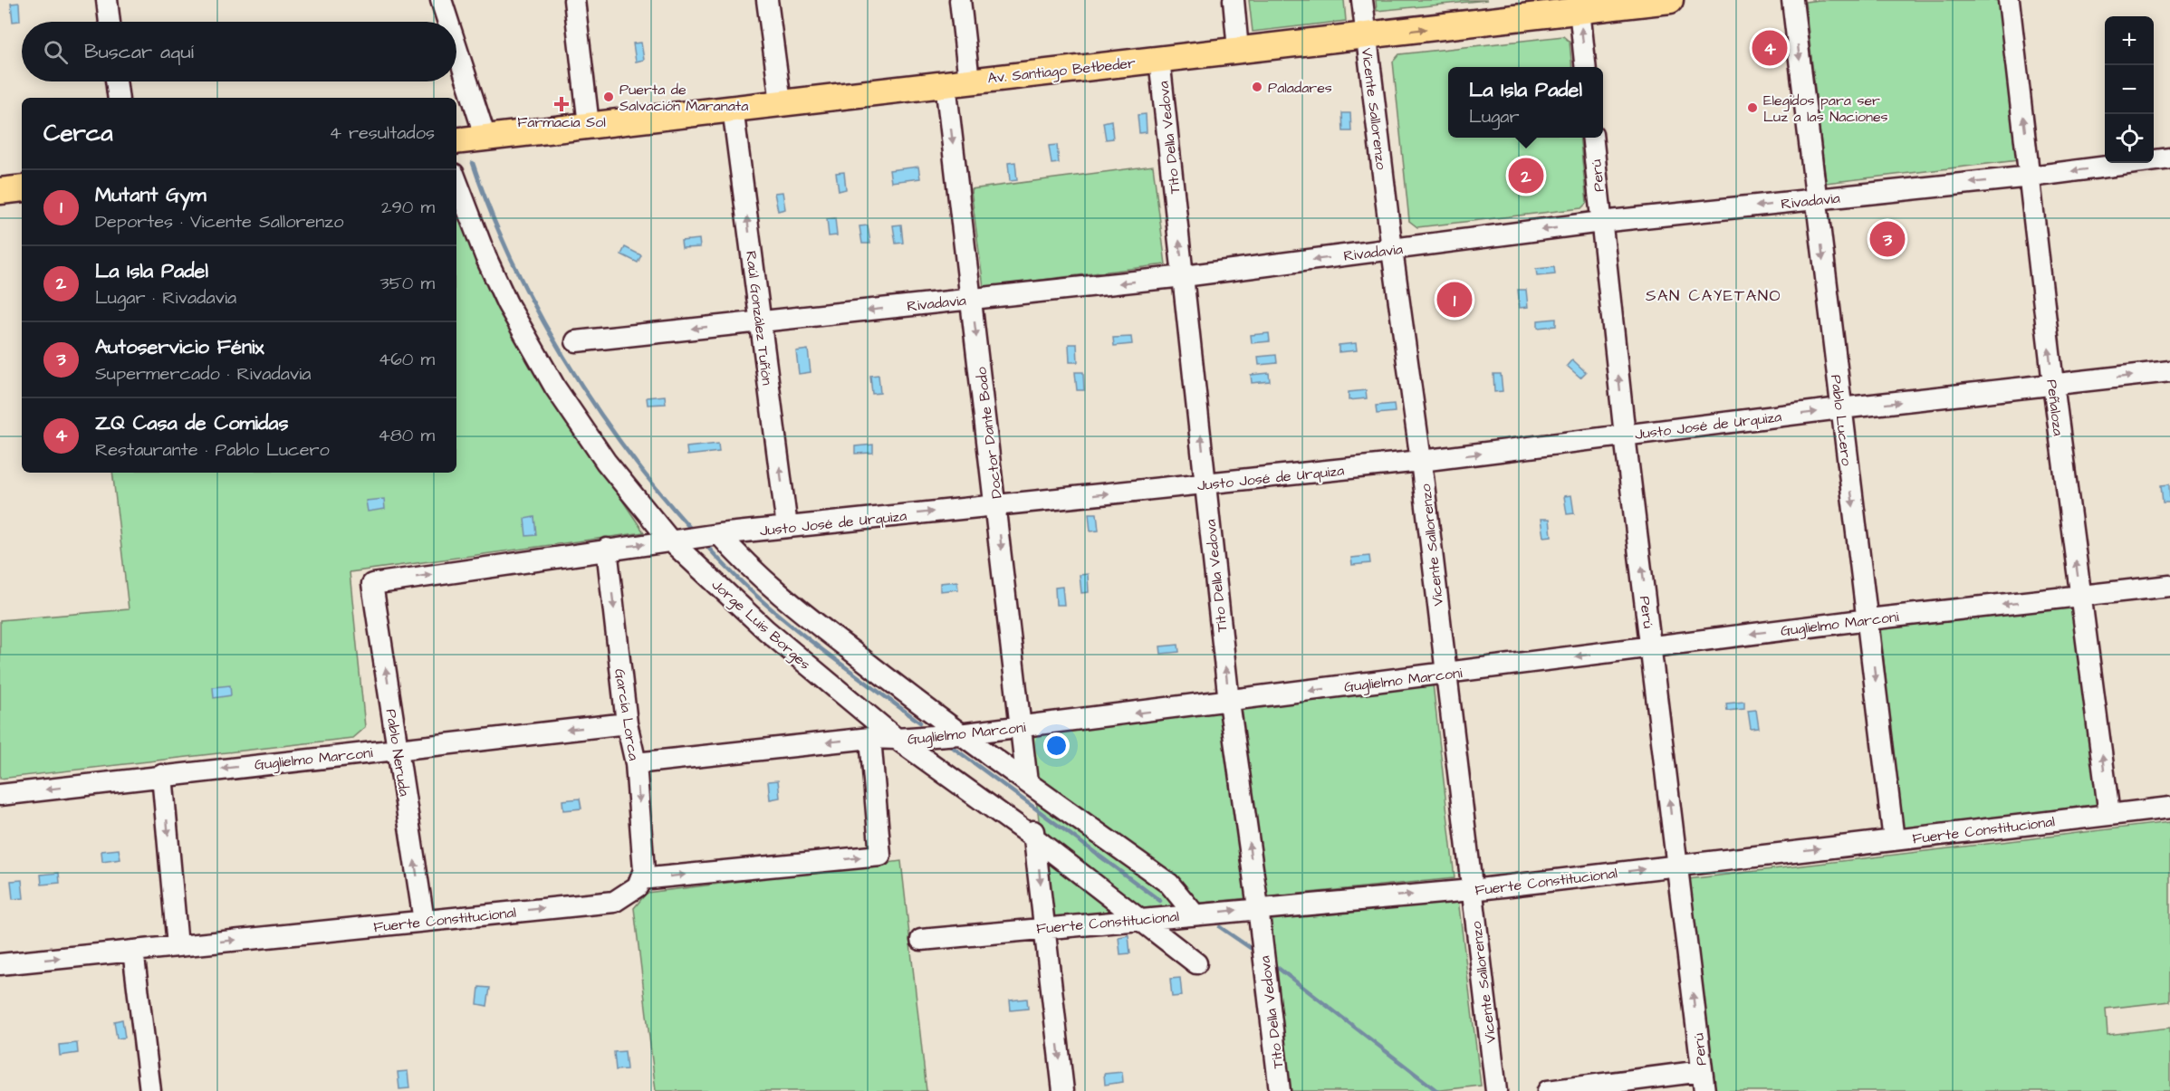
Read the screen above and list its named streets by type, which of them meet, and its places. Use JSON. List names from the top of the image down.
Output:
{
  "streets": {
    "main road": ["Av. Santiago Betbeder"],
    "street": [
      "Vicente Sallorenzo",
      "Tito Della Vedova",
      "Perú",
      "Rivadavia",
      "Raúl González Tuñón",
      "Peñaloza",
      "Pablo Lucero",
      "Justo José de Urquiza",
      "Doctor Dante Bodo",
      "Guglielmo Marconi",
      "Jorge Luis Borges",
      "García Lorca",
      "Pablo Neruda",
      "Fuerte Constitucional"
    ]
  },
  "crossings": [
    ["Av. Santiago Betbeder", "Vicente Sallorenzo"],
    ["Av. Santiago Betbeder", "Tito Della Vedova"],
    ["Av. Santiago Betbeder", "Raúl González Tuñón"],
    ["Av. Santiago Betbeder", "Doctor Dante Bodo"],
    ["Vicente Sallorenzo", "Rivadavia"],
    ["Vicente Sallorenzo", "Justo José de Urquiza"],
    ["Vicente Sallorenzo", "Guglielmo Marconi"],
    ["Vicente Sallorenzo", "Fuerte Constitucional"],
    ["Tito Della Vedova", "Rivadavia"],
    ["Tito Della Vedova", "Justo José de Urquiza"],
    ["Tito Della Vedova", "Guglielmo Marconi"],
    ["Tito Della Vedova", "Fuerte Constitucional"],
    ["Perú", "Rivadavia"],
    ["Perú", "Justo José de Urquiza"],
    ["Perú", "Guglielmo Marconi"],
    ["Perú", "Fuerte Constitucional"],
    ["Rivadavia", "Raúl González Tuñón"],
    ["Rivadavia", "Peñaloza"],
    ["Rivadavia", "Pablo Lucero"],
    ["Rivadavia", "Doctor Dante Bodo"],
    ["Raúl González Tuñón", "Justo José de Urquiza"],
    ["Peñaloza", "Justo José de Urquiza"],
    ["Peñaloza", "Guglielmo Marconi"],
    ["Peñaloza", "Fuerte Constitucional"],
    ["Pablo Lucero", "Justo José de Urquiza"],
    ["Pablo Lucero", "Guglielmo Marconi"],
    ["Pablo Lucero", "Fuerte Constitucional"],
    ["Justo José de Urquiza", "Doctor Dante Bodo"],
    ["Justo José de Urquiza", "Jorge Luis Borges"],
    ["Justo José de Urquiza", "García Lorca"],
    ["Justo José de Urquiza", "Pablo Neruda"],
    ["Doctor Dante Bodo", "Guglielmo Marconi"],
    ["Guglielmo Marconi", "Jorge Luis Borges"],
    ["Guglielmo Marconi", "García Lorca"],
    ["Guglielmo Marconi", "Pablo Neruda"],
    ["Jorge Luis Borges", "Fuerte Constitucional"],
    ["García Lorca", "Fuerte Constitucional"],
    ["Pablo Neruda", "Fuerte Constitucional"]
  ],
  "one_way": [
    "Tito Della Vedova",
    "Perú",
    "Rivadavia",
    "Raúl González Tuñón",
    "Peñaloza",
    "Pablo Lucero",
    "Justo José de Urquiza",
    "Doctor Dante Bodo",
    "Guglielmo Marconi",
    "García Lorca",
    "Pablo Neruda",
    "Fuerte Constitucional"
  ],
  "districts": ["SAN CAYETANO"],
  "places": {
    "other": ["Paladares", "Puerta de Salvación Maranata", "Elegidos para ser Luz a las Naciones"],
    "health": ["Farmacia Sol"]
  },
  "page": {
    "map_buttons": ["+", "−"],
    "search": "Buscar aquí",
    "pins": [
      "4",
      "2",
      "3",
      "1"
    ],
    "popup": ["La Isla Padel", "Lugar"],
    "heading": ["Cerca", "4 resultados"],
    "list": [
      {
        "mark": "1",
        "name": "Mutant Gym",
        "note": "Deportes · Vicente Sallorenzo",
        "value": "290 m"
      },
      {
        "mark": "2",
        "name": "La Isla Padel",
        "note": "Lugar · Rivadavia",
        "value": "350 m"
      },
      {
        "mark": "3",
        "name": "Autoservicio Fénix",
        "note": "Supermercado · Rivadavia",
        "value": "460 m"
      },
      {
        "mark": "4",
        "name": "ZQ Casa de Comidas",
        "note": "Restaurante · Pablo Lucero",
        "value": "480 m"
      }
    ]
  }
}
